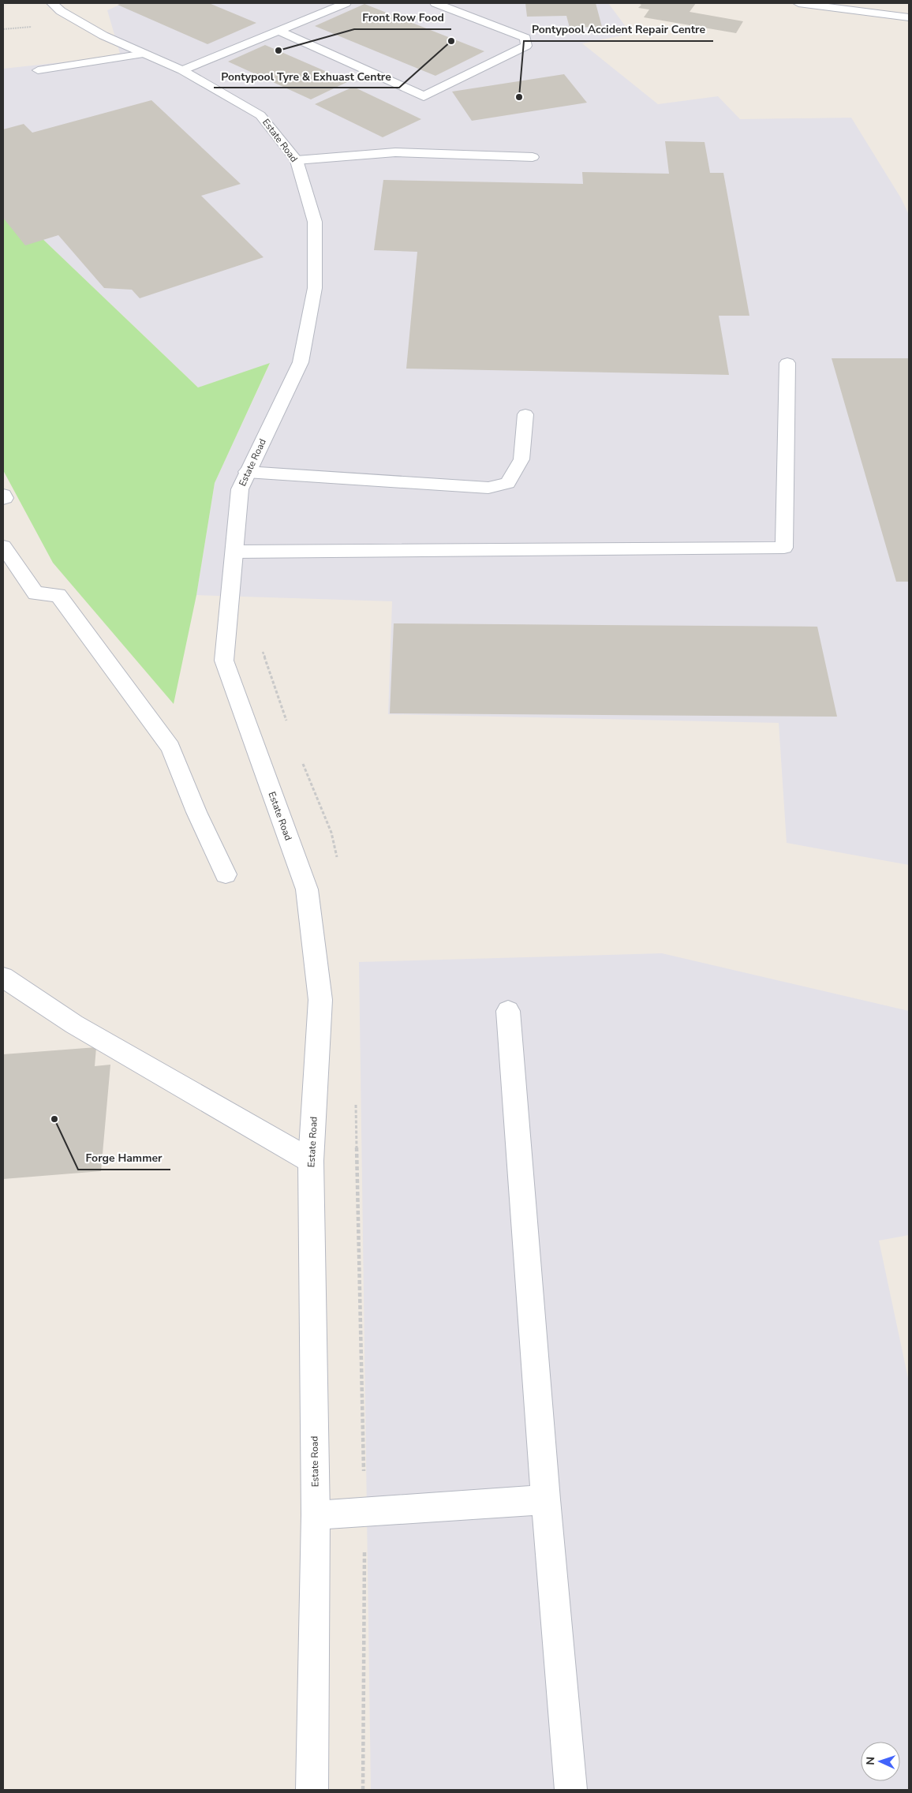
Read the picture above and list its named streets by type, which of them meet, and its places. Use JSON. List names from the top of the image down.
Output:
{
  "streets": {
    "street": ["Estate Road"]
  },
  "places": [
    "Pontypool Tyre & Exhuast Centre",
    "Front Row Food",
    "Pontypool Accident Repair Centre",
    "Forge Hammer"
  ],
  "north": "left"
}
